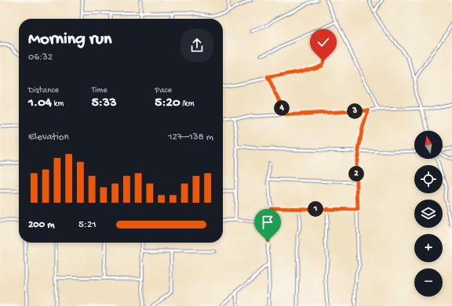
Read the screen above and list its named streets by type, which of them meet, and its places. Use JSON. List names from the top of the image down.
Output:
{
  "north": "top",
  "page": {
    "heading": ["Morning run", "06:32"],
    "stats": [
      ["Distance", "1.04 km"],
      ["Time", "5:33"],
      ["Pace", "5:20 /km"]
    ],
    "pins": [
      "4",
      "3",
      "2",
      "1"
    ],
    "chart": ["Elevation", "127–138 m"],
    "map_buttons": ["+", "−"],
    "list": [
      {
        "name": "200 m",
        "note": "5:21"
      }
    ]
  }
}
